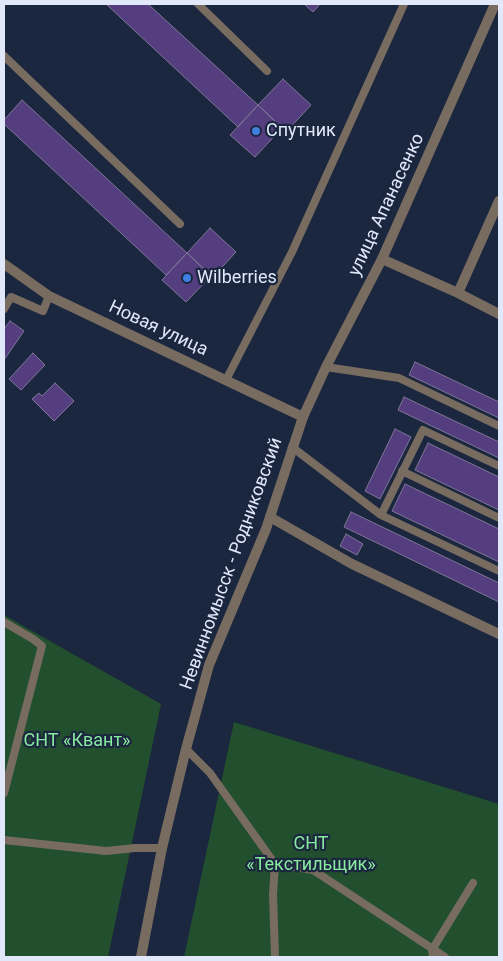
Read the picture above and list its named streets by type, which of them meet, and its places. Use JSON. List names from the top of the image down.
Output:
{
  "streets": {
    "street": ["улица Апанасенко", "Новая улица", "Невинномысск - Родниковский"]
  },
  "crossings": [
    ["улица Апанасенко", "Новая улица"],
    ["улица Апанасенко", "Невинномысск - Родниковский"],
    ["Новая улица", "Невинномысск - Родниковский"]
  ],
  "parks": ["СНТ «Квант»", "СНТ «Текстильщик»"],
  "places": ["Спутник", "Wilberries"]
}
